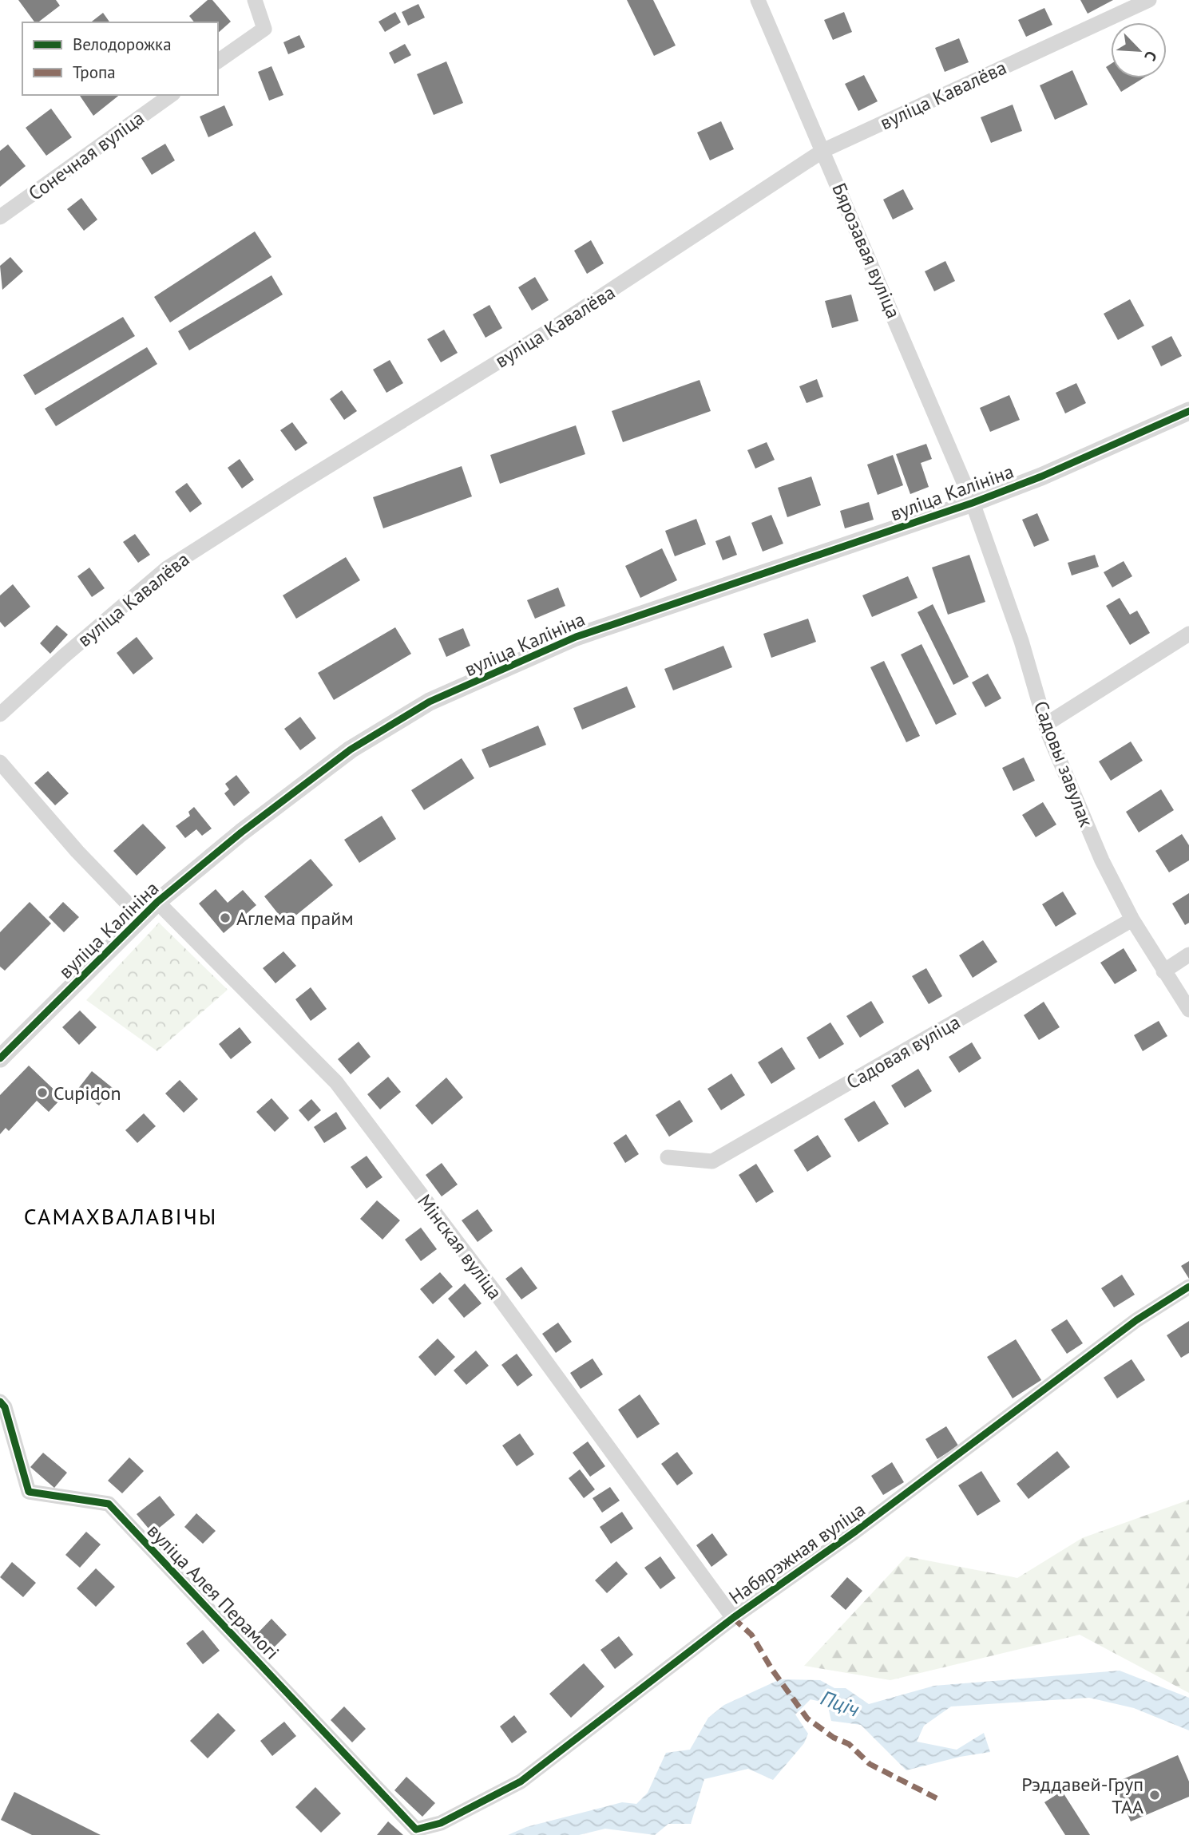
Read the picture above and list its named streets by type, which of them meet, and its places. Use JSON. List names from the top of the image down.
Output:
{
  "streets": {
    "street": [
      "вуліца Кавалёва",
      "Сонечная вуліца",
      "Бярозавая вуліца",
      "вуліца Калініна",
      "Садовы завулак",
      "Садовая вуліца",
      "Мінская вуліца",
      "Набярэжная вуліца",
      "вуліца Алея Перамогі"
    ]
  },
  "crossings": [
    ["вуліца Кавалёва", "Бярозавая вуліца"],
    ["Бярозавая вуліца", "вуліца Калініна"],
    ["Бярозавая вуліца", "Садовы завулак"],
    ["вуліца Калініна", "Садовы завулак"],
    ["вуліца Калініна", "Мінская вуліца"],
    ["Садовы завулак", "Садовая вуліца"],
    ["Мінская вуліца", "Набярэжная вуліца"],
    ["Набярэжная вуліца", "вуліца Алея Перамогі"]
  ],
  "districts": ["САМАХВАЛАВІЧЫ"],
  "water": ["Пціч"],
  "places": ["Аглема прайм", "Cupidon", "Рэддавей-Груп ТАА"],
  "legend": ["Велодорожка", "Тропа"],
  "north": "bottom right"
}
